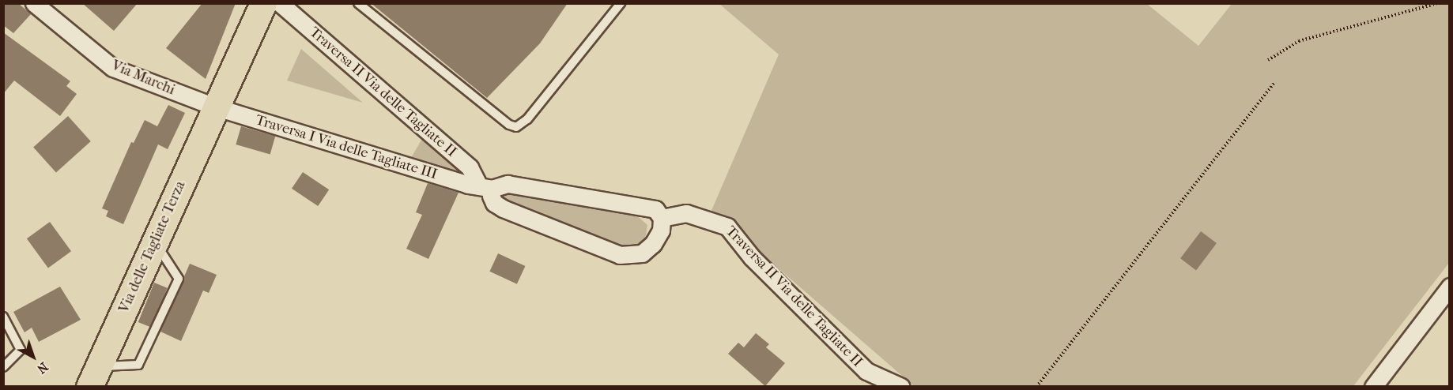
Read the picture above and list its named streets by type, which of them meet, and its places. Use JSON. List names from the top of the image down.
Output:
{
  "streets": {
    "main road": ["Via delle Tagliate Terza"],
    "street": ["Via Marchi", "Traversa II Via delle Tagliate II", "Traversa I Via delle Tagliate III"]
  },
  "crossings": [
    ["Via Marchi", "Traversa I Via delle Tagliate III"],
    ["Via Marchi", "Via delle Tagliate Terza"],
    ["Traversa II Via delle Tagliate II", "Traversa I Via delle Tagliate III"],
    ["Traversa I Via delle Tagliate III", "Via delle Tagliate Terza"]
  ],
  "north": "bottom right"
}
